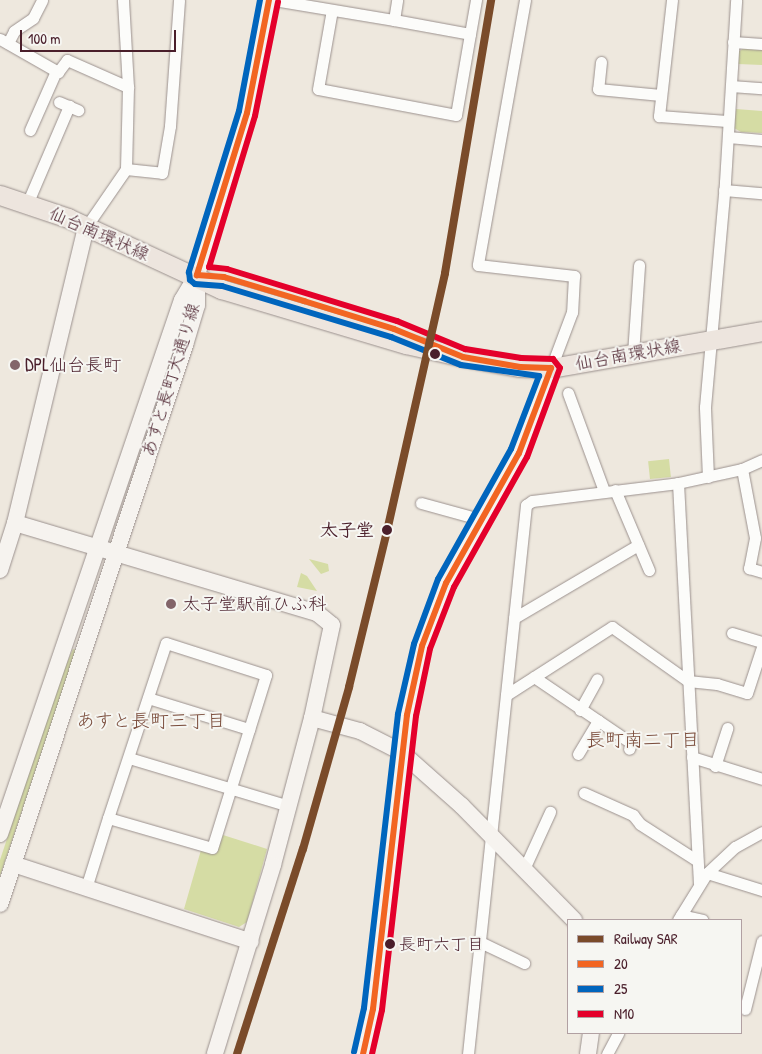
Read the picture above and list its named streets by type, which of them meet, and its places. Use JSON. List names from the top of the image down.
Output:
{
  "streets": {
    "main road": ["仙台南環状線"],
    "street": ["あすと長町大通り線"]
  },
  "crossings": [
    ["仙台南環状線", "あすと長町大通り線"]
  ],
  "districts": ["あすと長町三丁目", "長町南二丁目"],
  "places": [
    "DPL仙台長町",
    "太子堂",
    "太子堂駅前ひふ科",
    "長町六丁目"
  ],
  "lines": [
    "rail line SAR",
    "transit line 20",
    "transit line 25",
    "transit line N10"
  ],
  "legend": [
    "Railway SAR",
    "20",
    "25",
    "N10"
  ],
  "scale_bar": "100 m"
}
